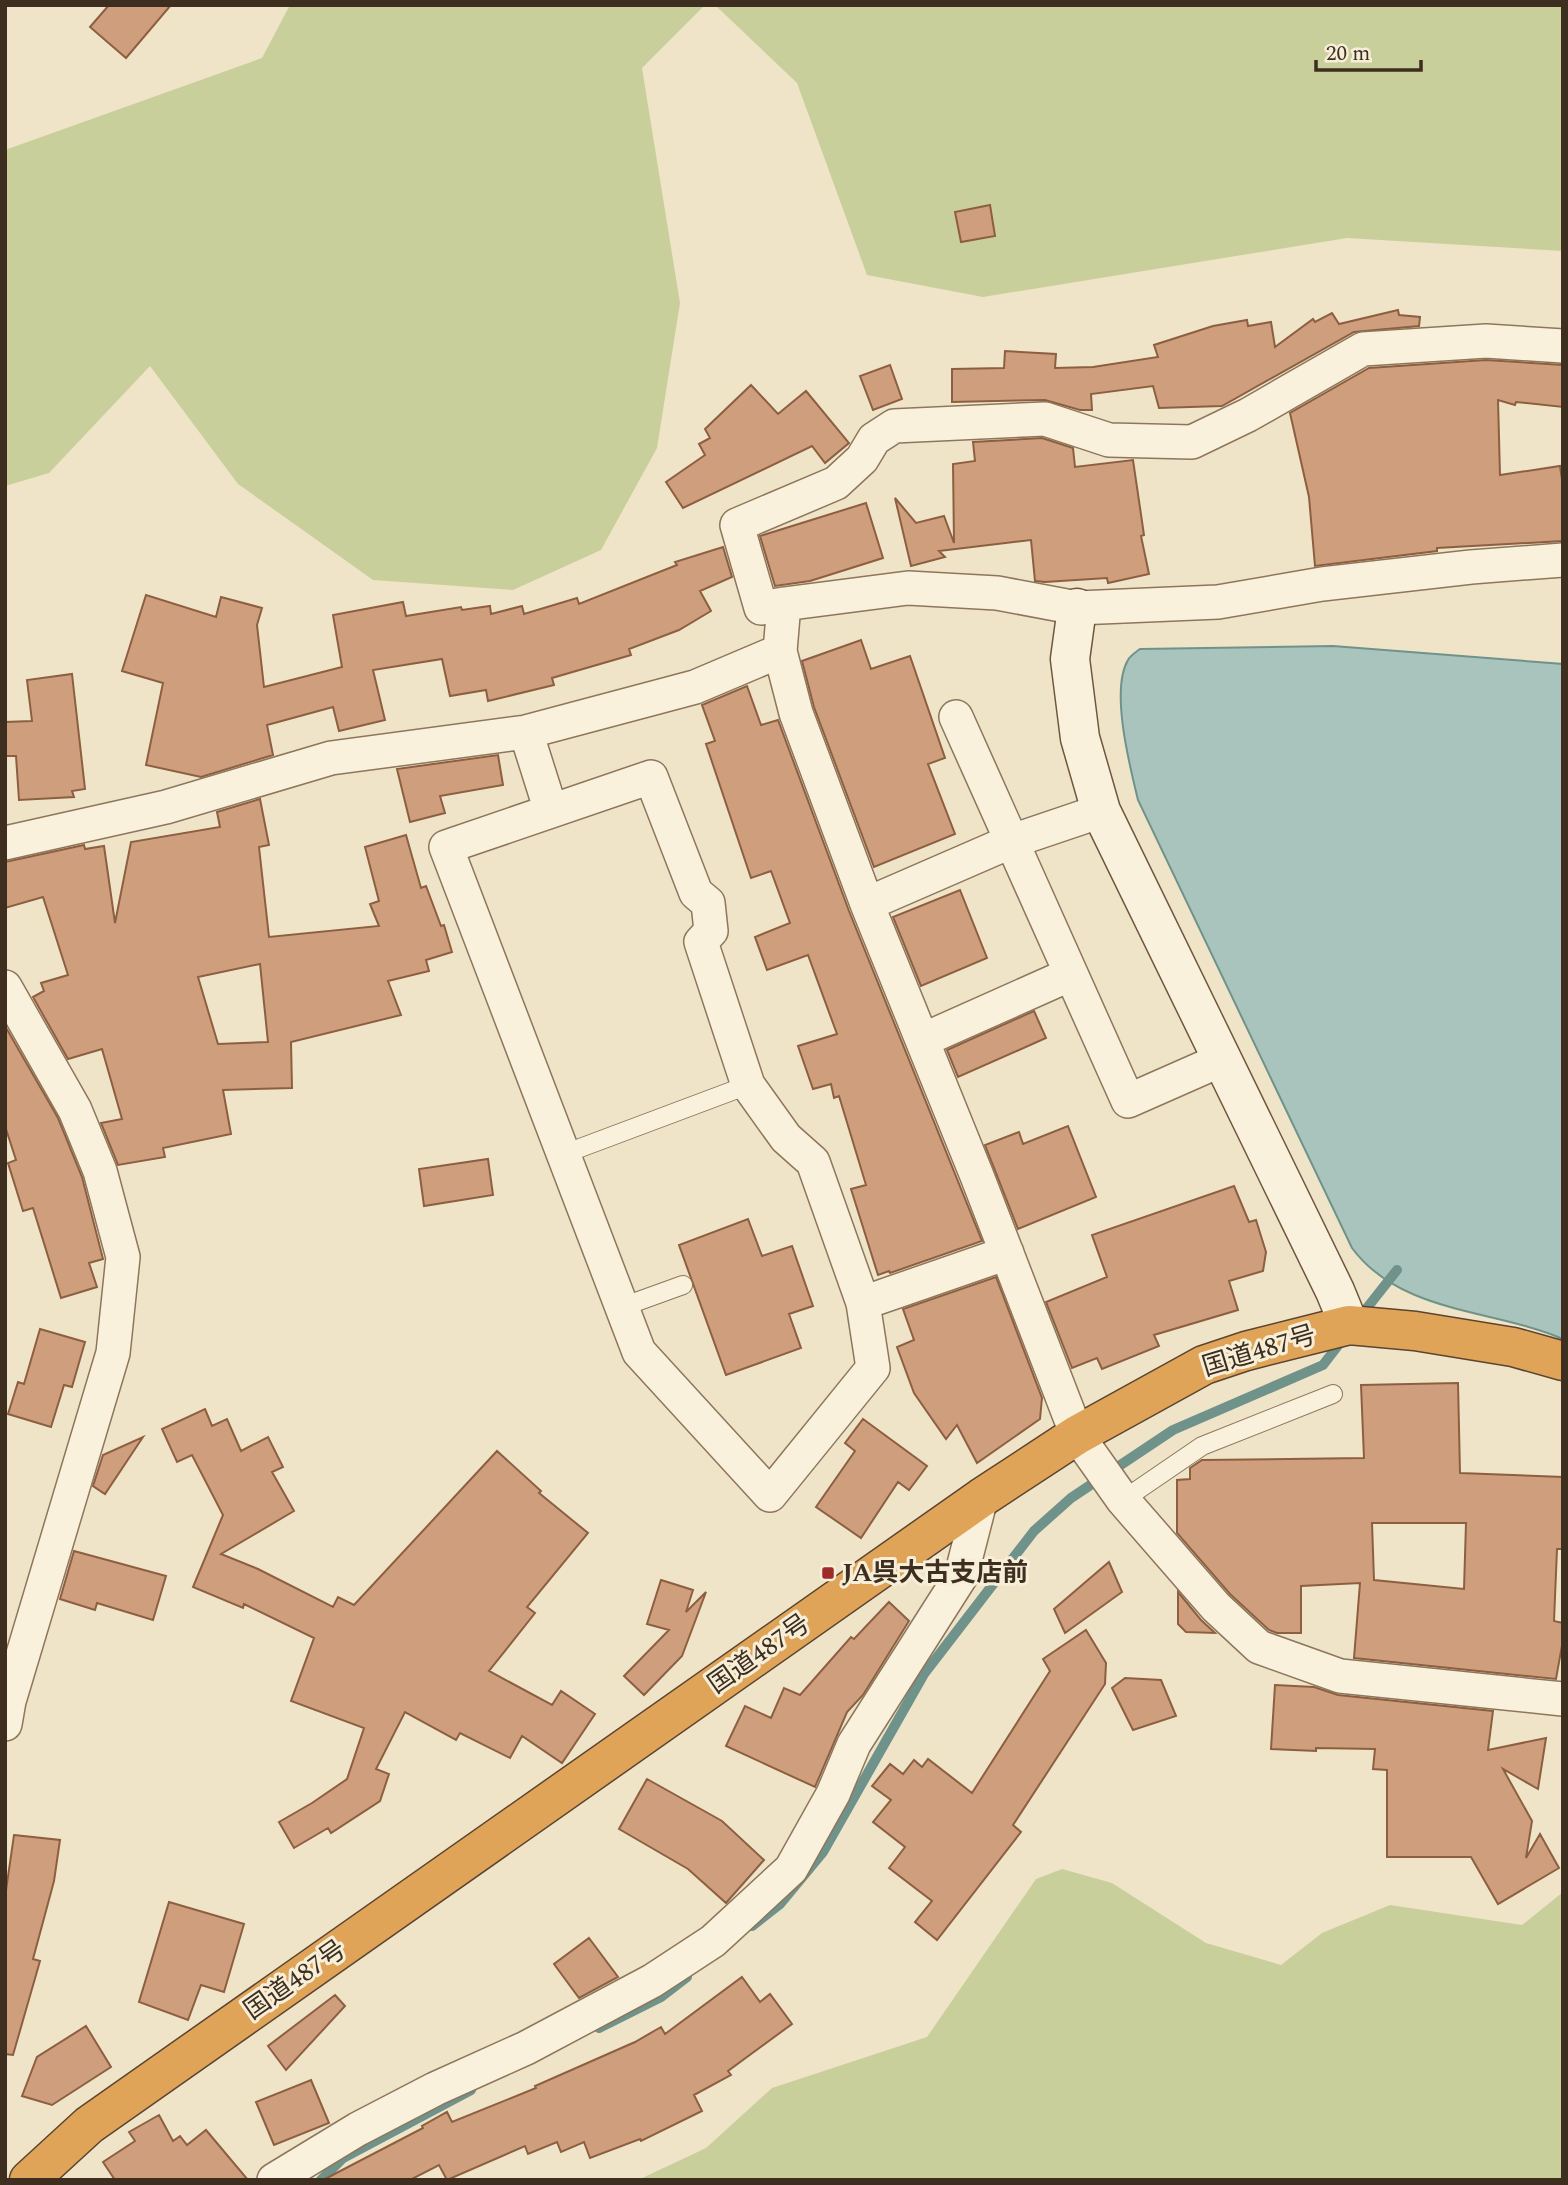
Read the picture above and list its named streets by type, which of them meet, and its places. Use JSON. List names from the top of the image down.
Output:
{
  "streets": {
    "highway": ["国道487号"]
  },
  "places": {
    "transit": ["JA呉大古支店前"]
  },
  "scale_bar": "20 m"
}
